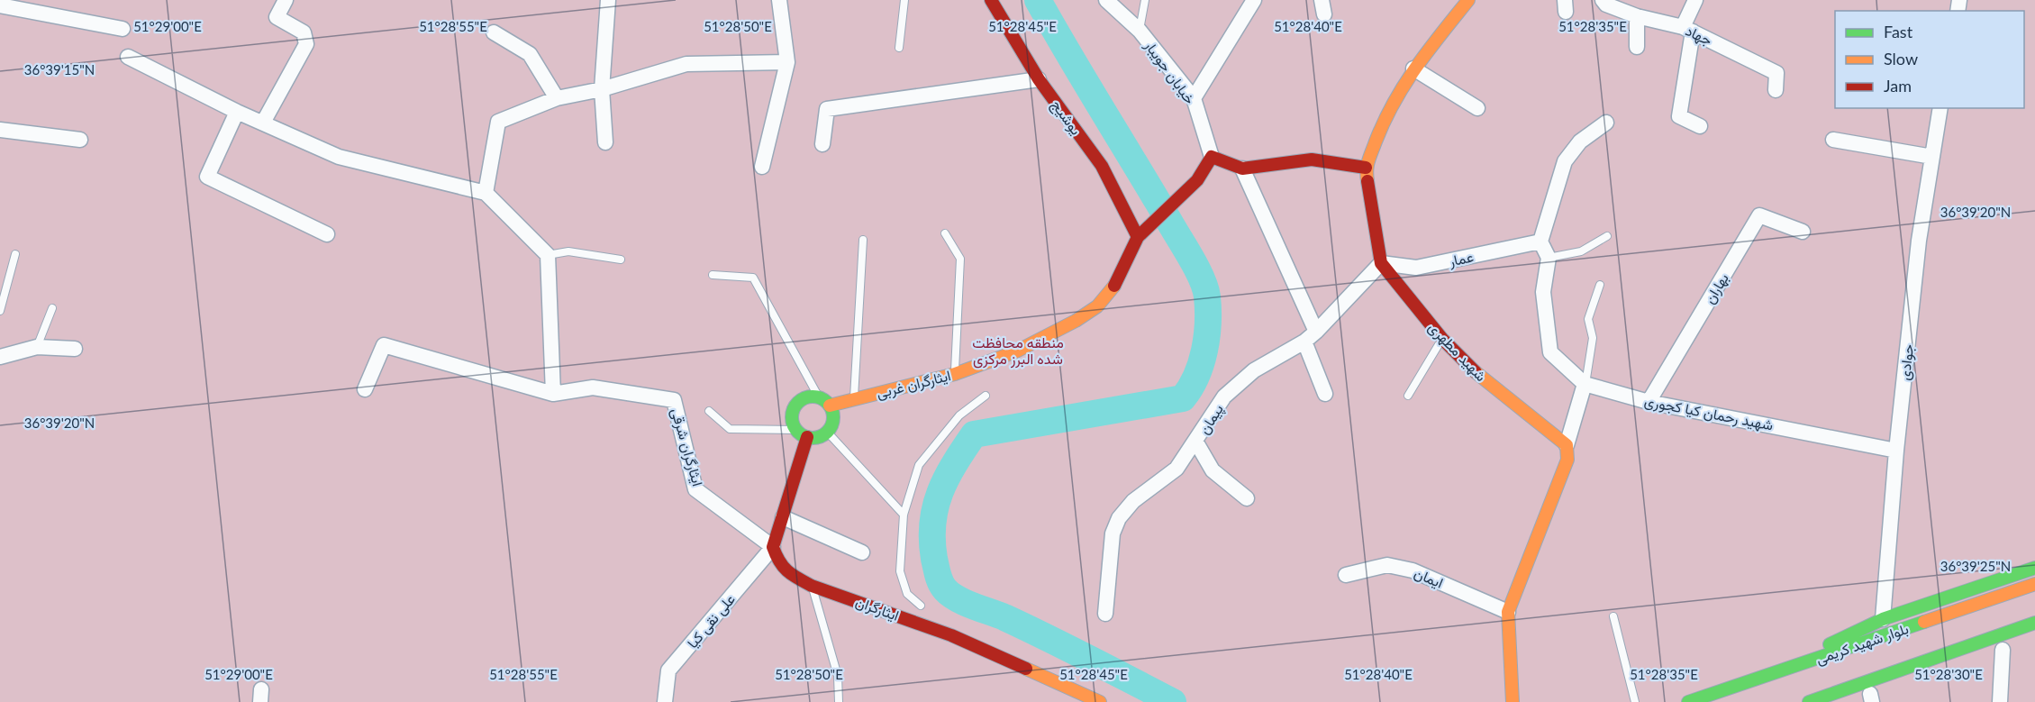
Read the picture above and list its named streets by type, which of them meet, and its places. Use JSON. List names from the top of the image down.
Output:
{
  "streets": {
    "street": [
      "جهاد",
      "خیابان جویبار",
      "یوشیج",
      "عمار",
      "بهاران",
      "شهید مطهری",
      "جوادی",
      "ایثارگران غربی",
      "شهید رحمان کیا کجوری",
      "پیمان",
      "ایثارگران شرقی",
      "ایمان",
      "ایثارگران",
      "علی نقی کیا",
      "بلوار شهید کریمی"
    ]
  },
  "crossings": [
    ["یوشیج", "ایثارگران غربی"],
    ["عمار", "شهید مطهری"],
    ["عمار", "پیمان"],
    ["بهاران", "شهید رحمان کیا کجوری"],
    ["شهید مطهری", "پیمان"],
    ["جوادی", "شهید رحمان کیا کجوری"],
    ["ایثارگران شرقی", "ایثارگران"],
    ["ایثارگران شرقی", "علی نقی کیا"],
    ["ایثارگران", "علی نقی کیا"]
  ],
  "parks": ["منطقه محافظت شده البرز مرکزی"],
  "legend": ["Fast", "Slow", "Jam"],
  "coordinates": [
    "51°29'00\"E",
    "51°28'55\"E",
    "51°28'50\"E",
    "51°28'45\"E",
    "51°28'40\"E",
    "51°28'35\"E",
    "36°39'15\"N",
    "36°39'20\"N",
    "36°39'25\"N",
    "51°28'30\"E"
  ]
}
